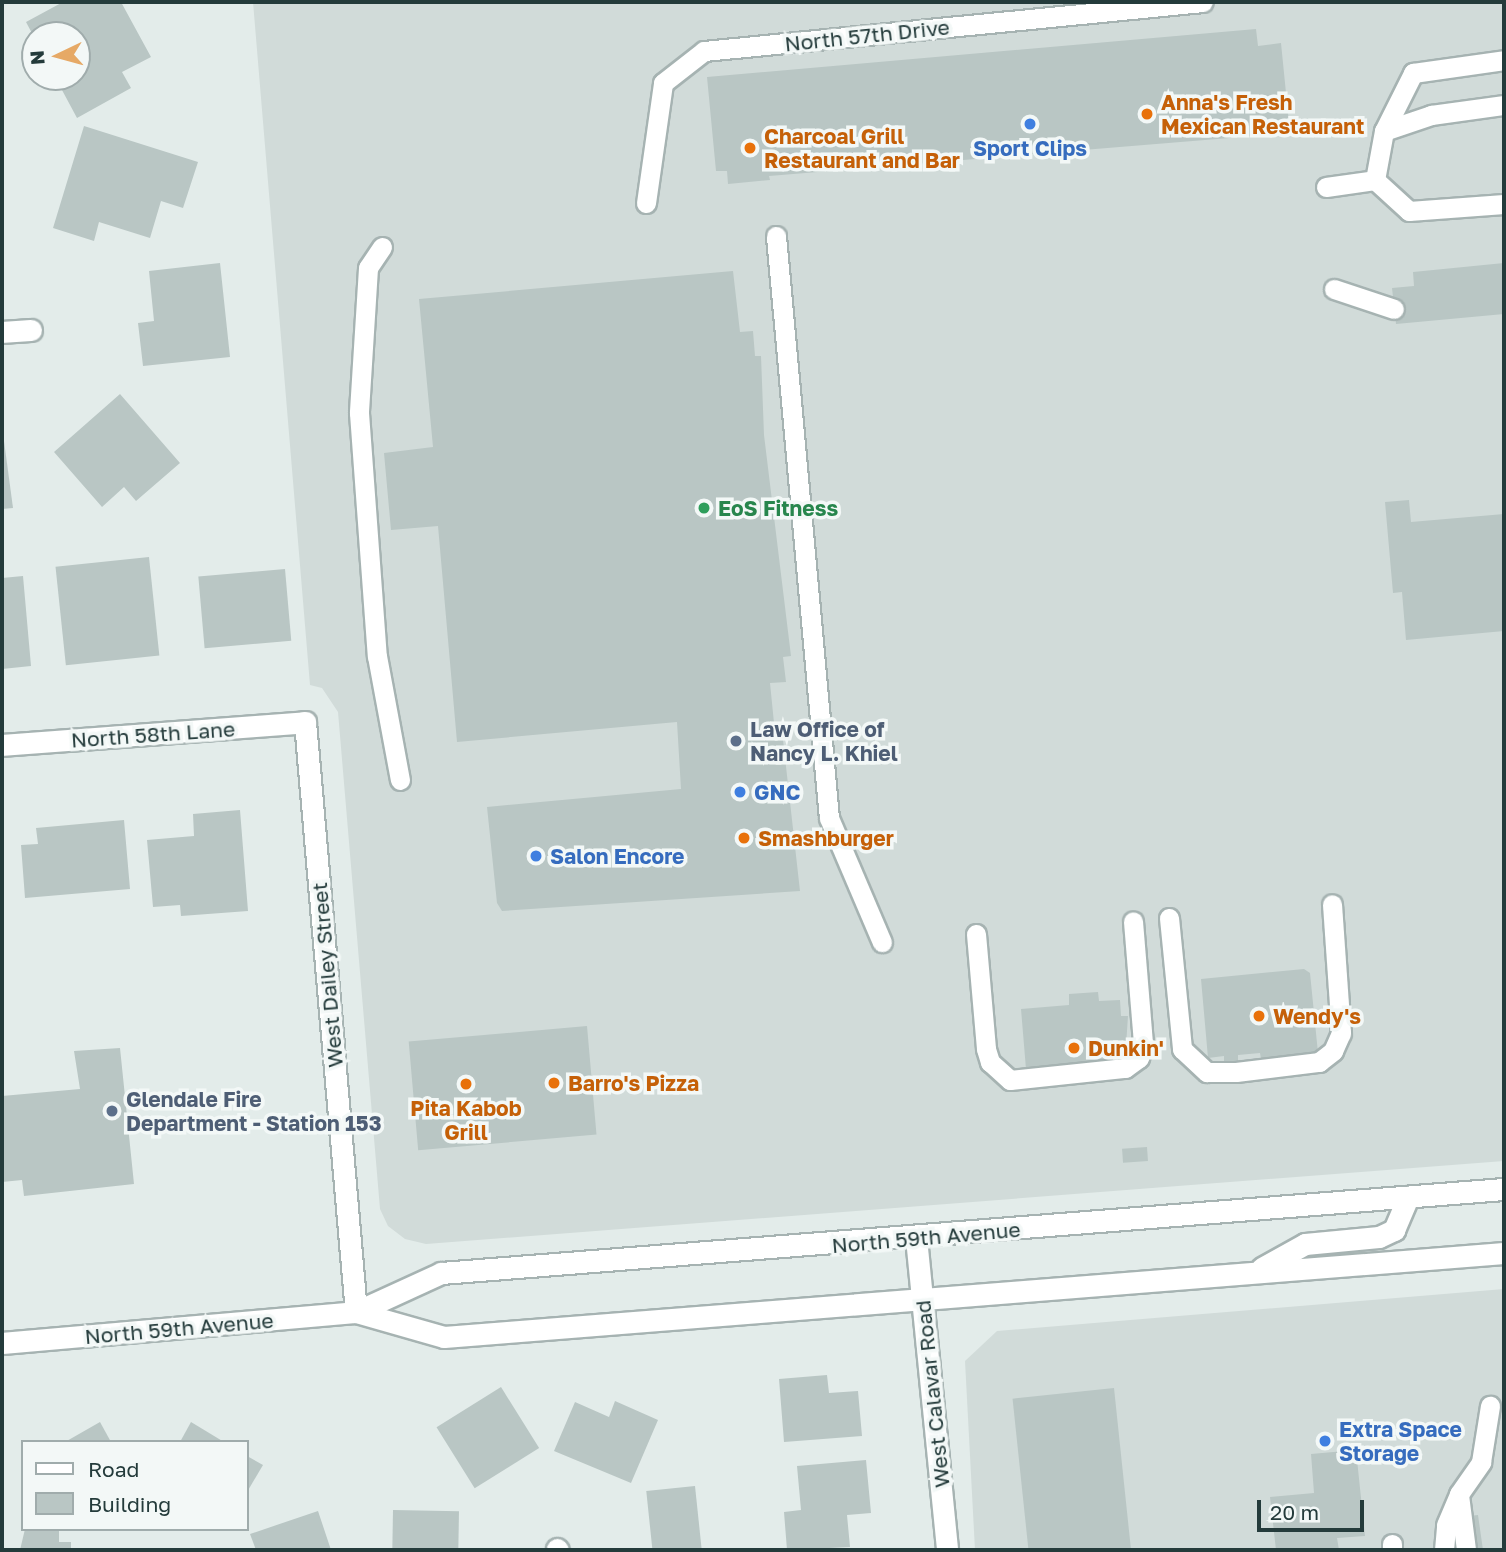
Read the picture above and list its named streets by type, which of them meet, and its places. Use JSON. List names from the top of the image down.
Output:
{
  "streets": {
    "main road": [
      "North 58th Lane",
      "West Dailey Street",
      "North 59th Avenue",
      "West Calavar Road"
    ],
    "lane": ["North 57th Drive"]
  },
  "crossings": [
    ["North 58th Lane", "West Dailey Street"],
    ["West Dailey Street", "North 59th Avenue"],
    ["North 59th Avenue", "West Calavar Road"]
  ],
  "places": [
    "Anna's Fresh Mexican Restaurant",
    "Sport Clips",
    "Charcoal Grill Restaurant and Bar",
    "EoS Fitness",
    "Law Office of Nancy L. Khiel",
    "GNC",
    "Smashburger",
    "Salon Encore",
    "Wendy's",
    "Dunkin'",
    "Barro's Pizza",
    "Pita Kabob Grill",
    "Glendale Fire Department - Station 153",
    "Extra Space Storage"
  ],
  "legend": ["Road", "Building"],
  "scale_bar": "20 m",
  "north": "left"
}
